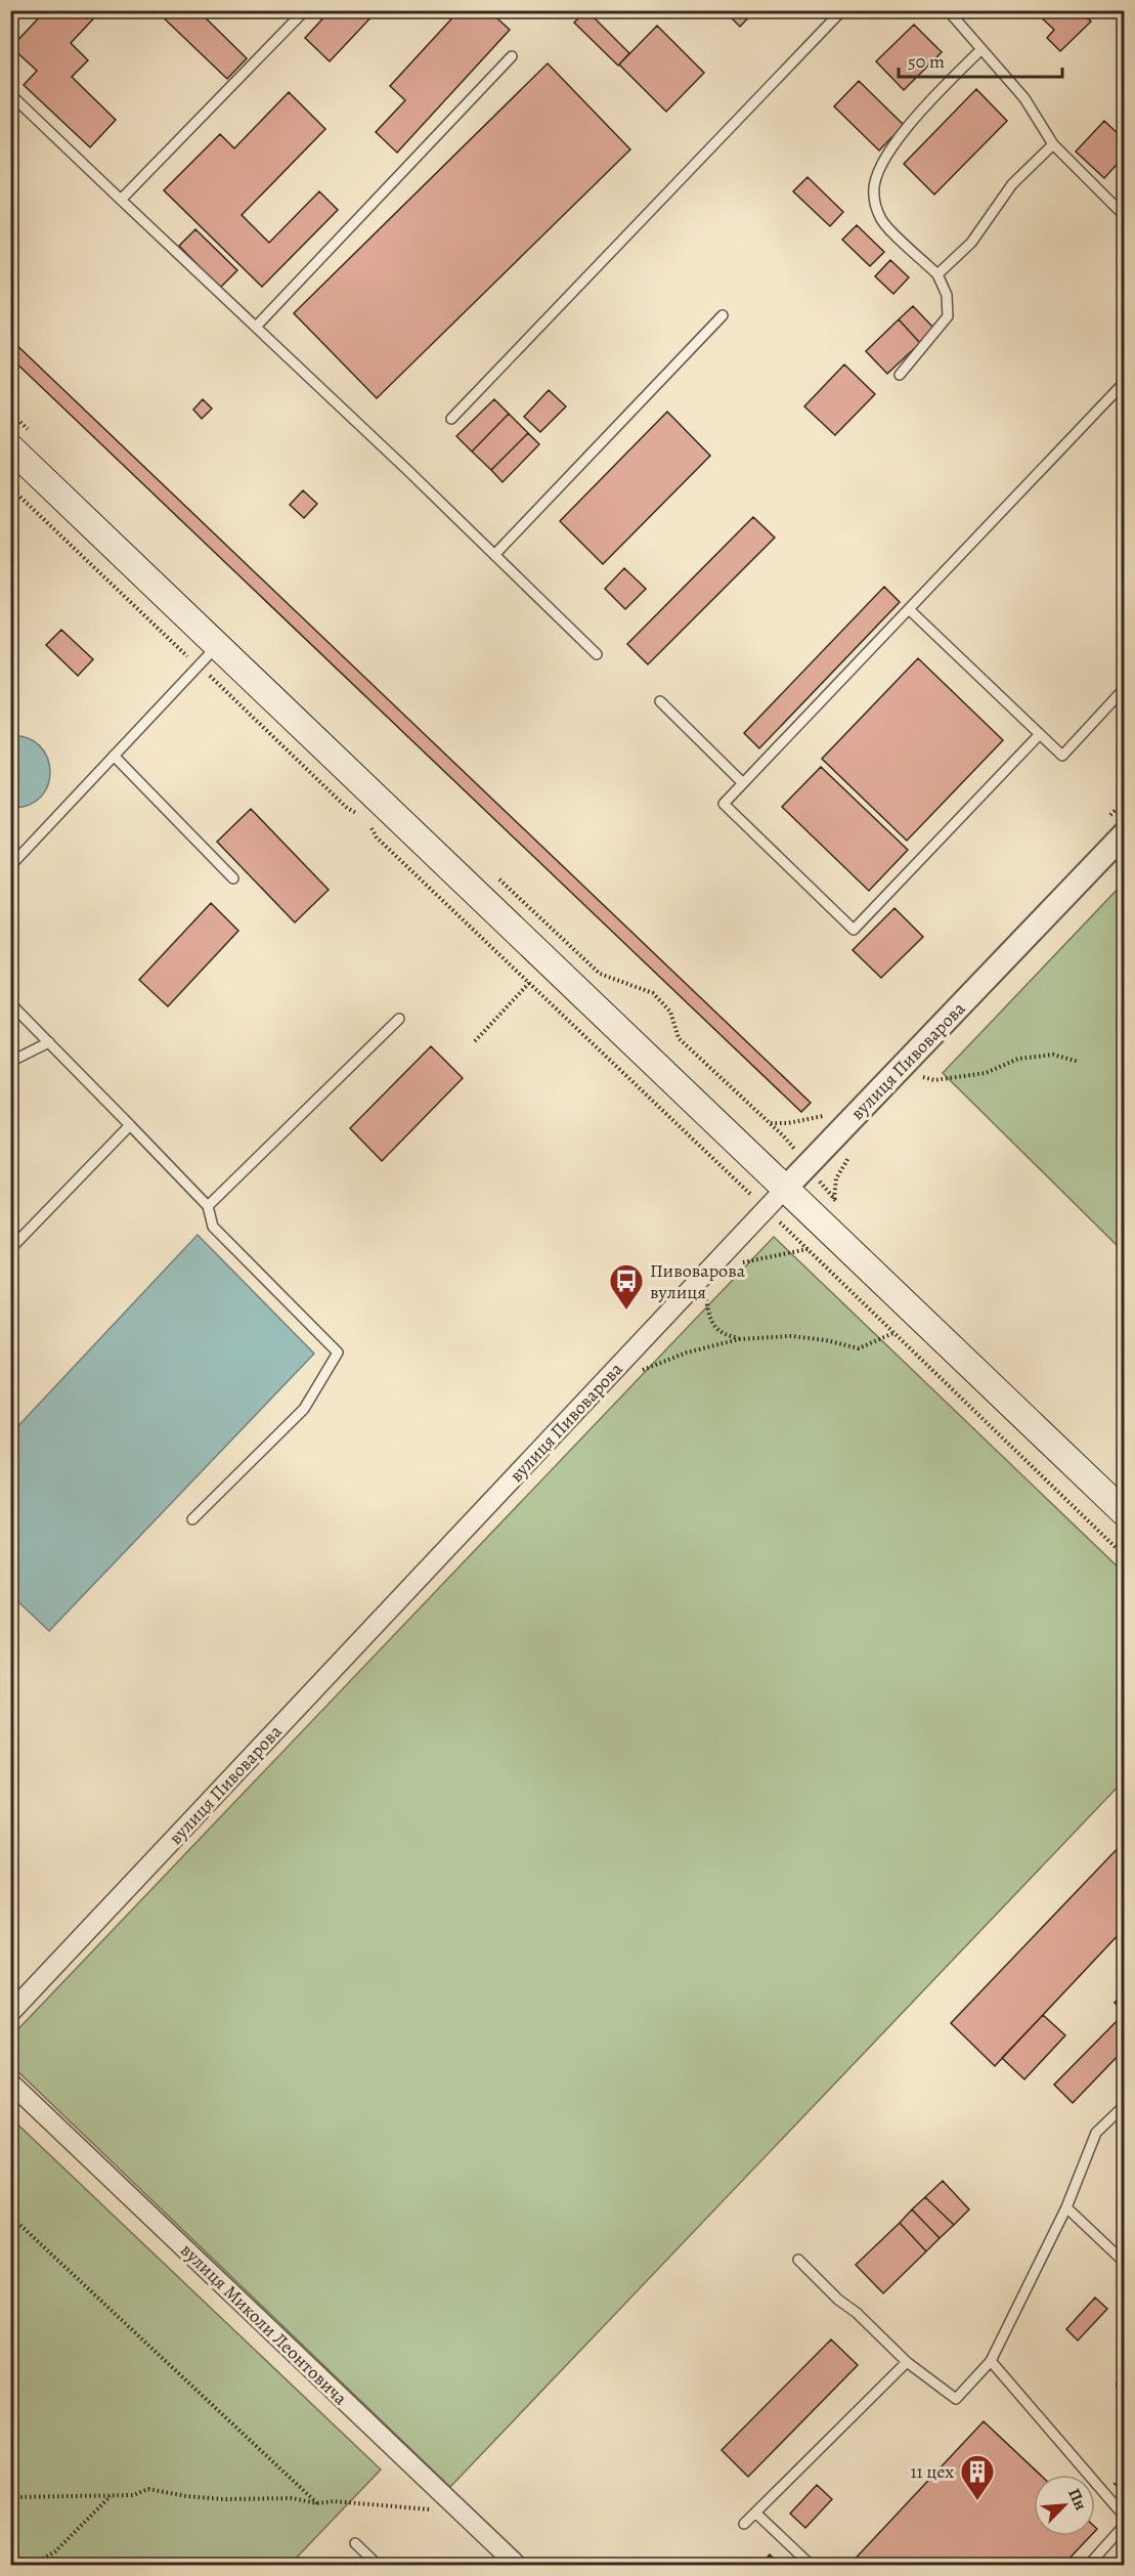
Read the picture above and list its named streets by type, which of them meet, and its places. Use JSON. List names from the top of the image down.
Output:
{
  "streets": {
    "street": ["вулиця Пивоварова", "вулиця Миколи Леонтовича"]
  },
  "places": {
    "bus stop": ["Пивоварова вулиця"],
    "building": ["11 цех"]
  },
  "scale_bar": "50 m",
  "north": "top right"
}
